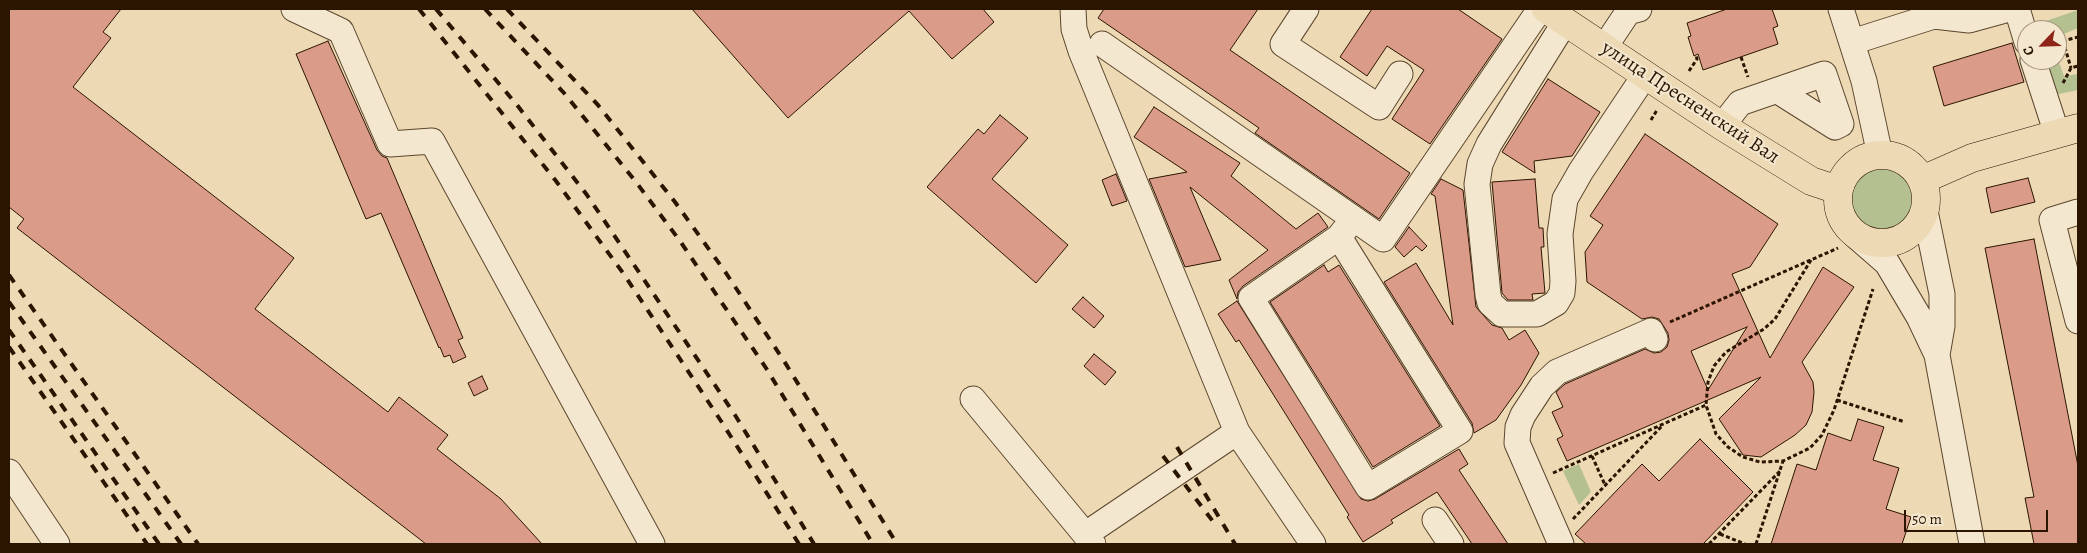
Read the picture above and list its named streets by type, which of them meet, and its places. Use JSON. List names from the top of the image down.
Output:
{
  "streets": {
    "main road": ["улица Пресненский Вал"]
  },
  "scale_bar": "50 m",
  "north": "bottom left"
}
